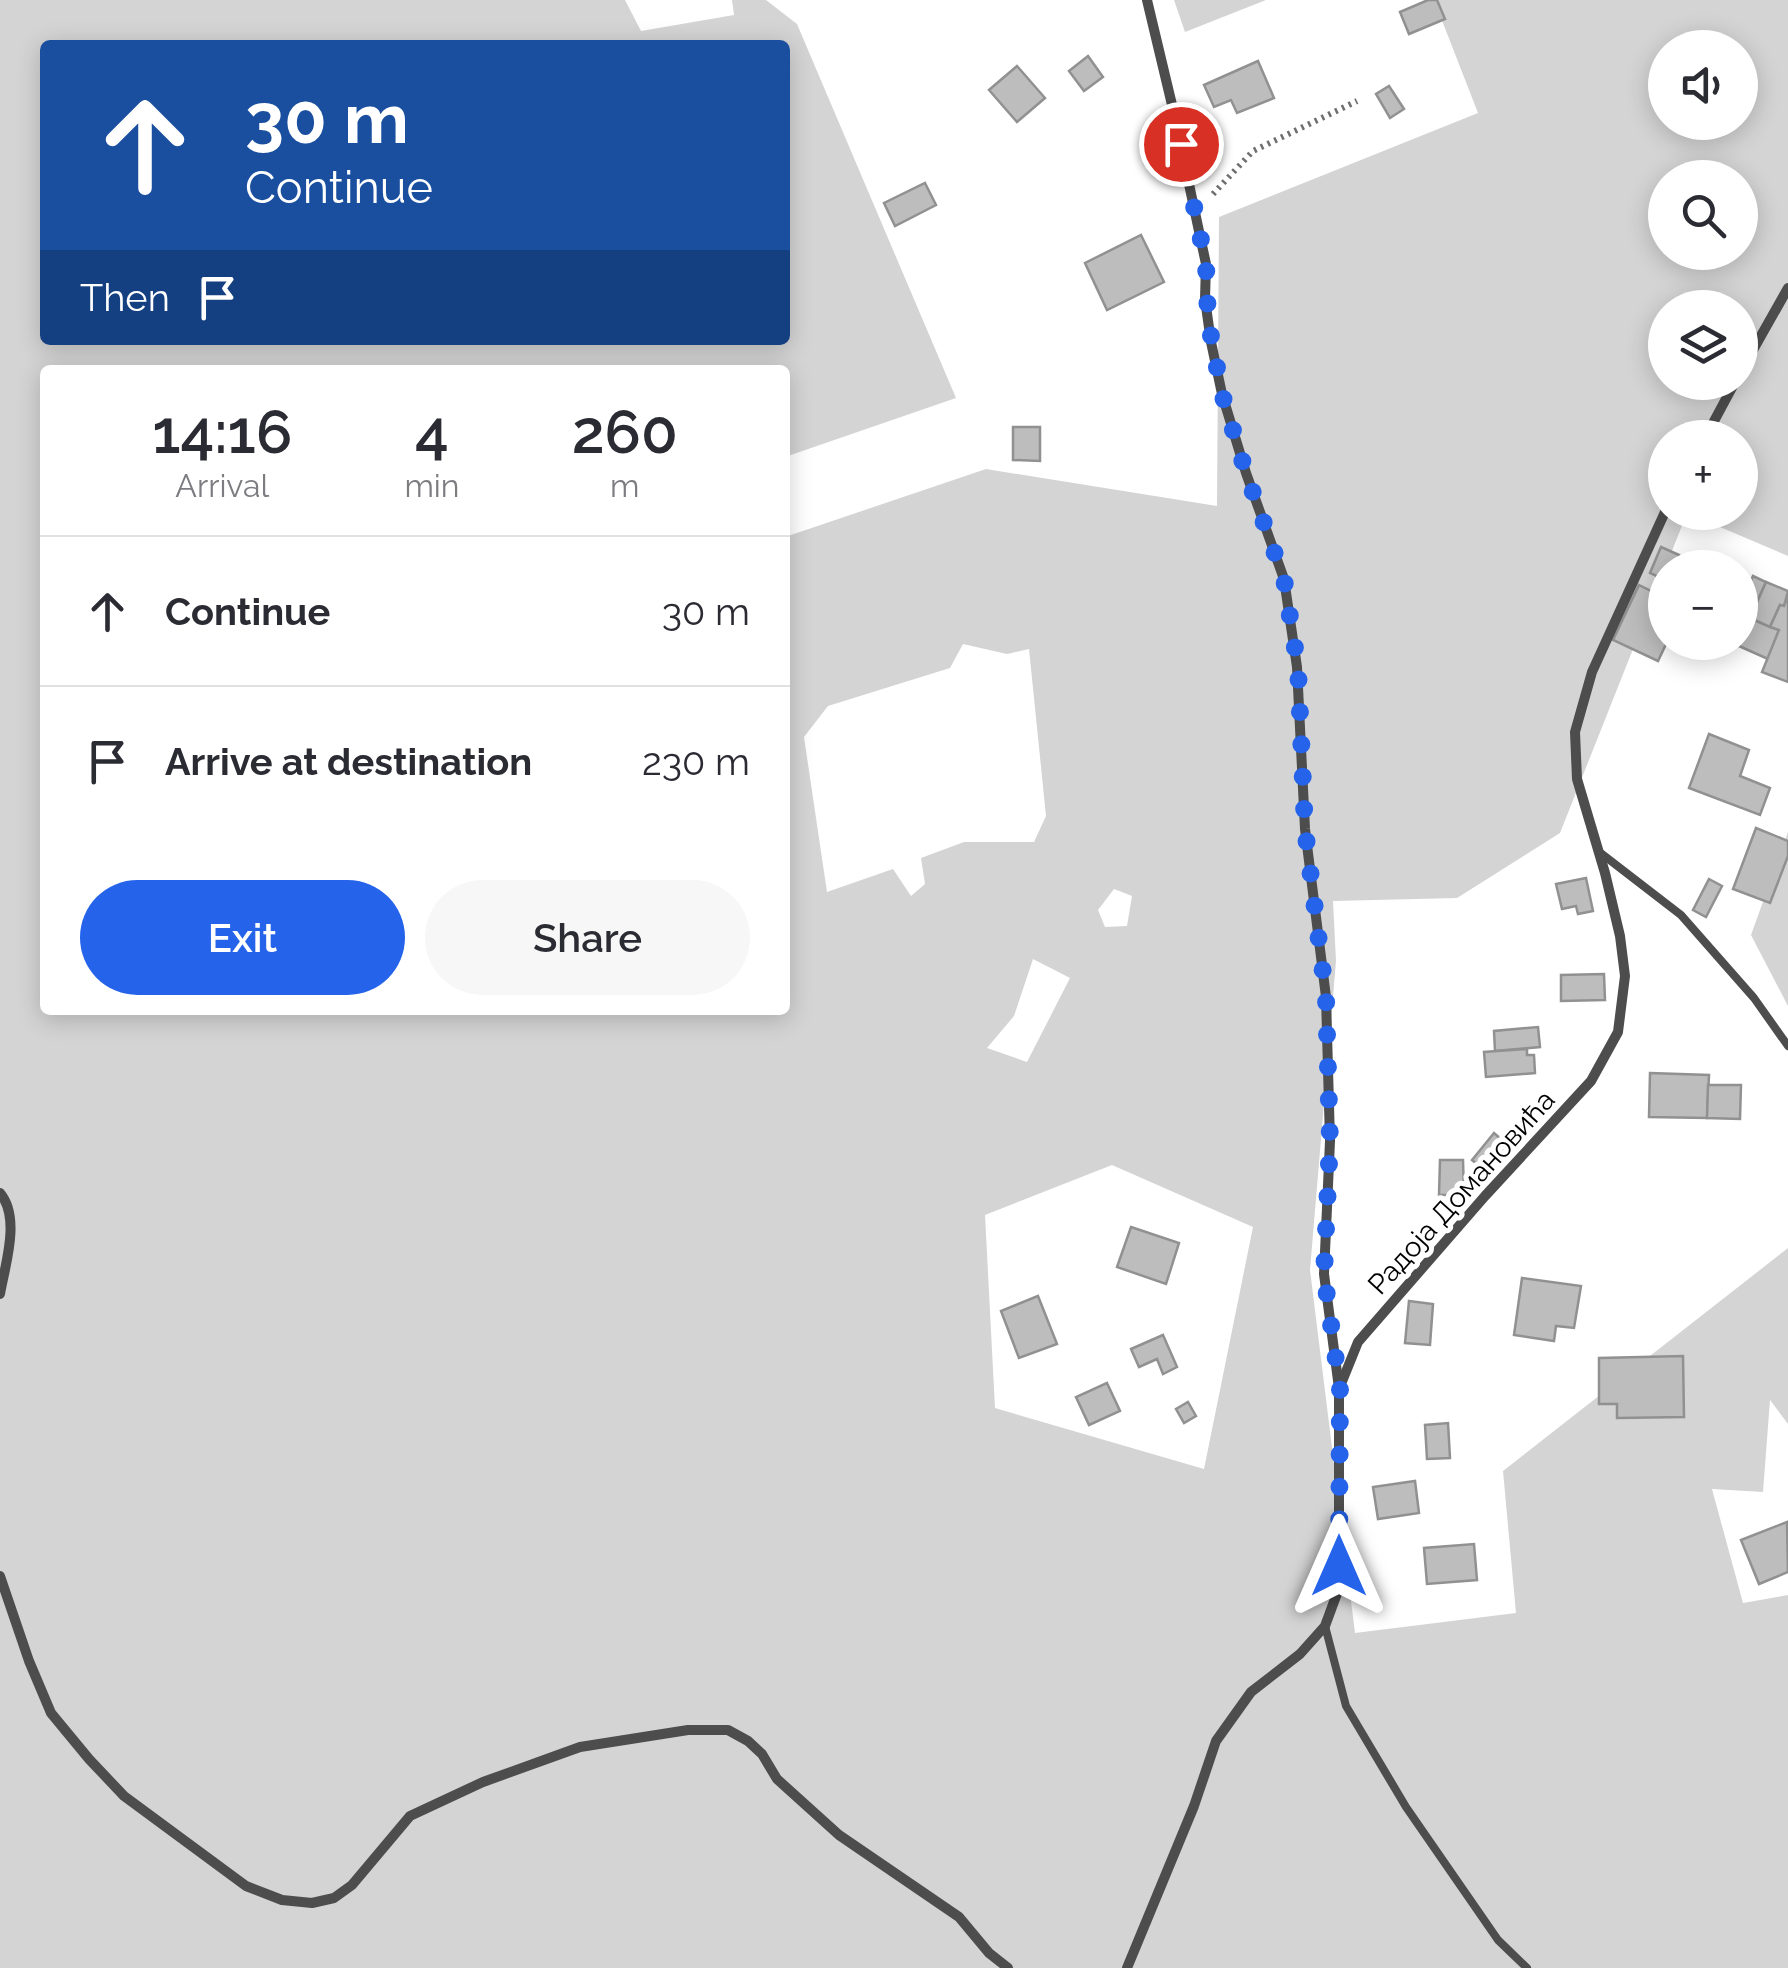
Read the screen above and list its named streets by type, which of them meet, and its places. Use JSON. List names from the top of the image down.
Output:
{
  "streets": {
    "street": ["Радоја Домановића"]
  },
  "page": {
    "map_buttons": ["+", "−"],
    "turn": ["30 m", "Continue"],
    "then": "Then",
    "eta": [
      "14:16",
      "Arrival",
      "4",
      "min",
      "260",
      "m"
    ],
    "list": [
      {
        "name": "Continue",
        "value": "30 m"
      },
      {
        "name": "Arrive at destination",
        "value": "230 m"
      }
    ],
    "buttons": ["Exit", "Share"]
  }
}
